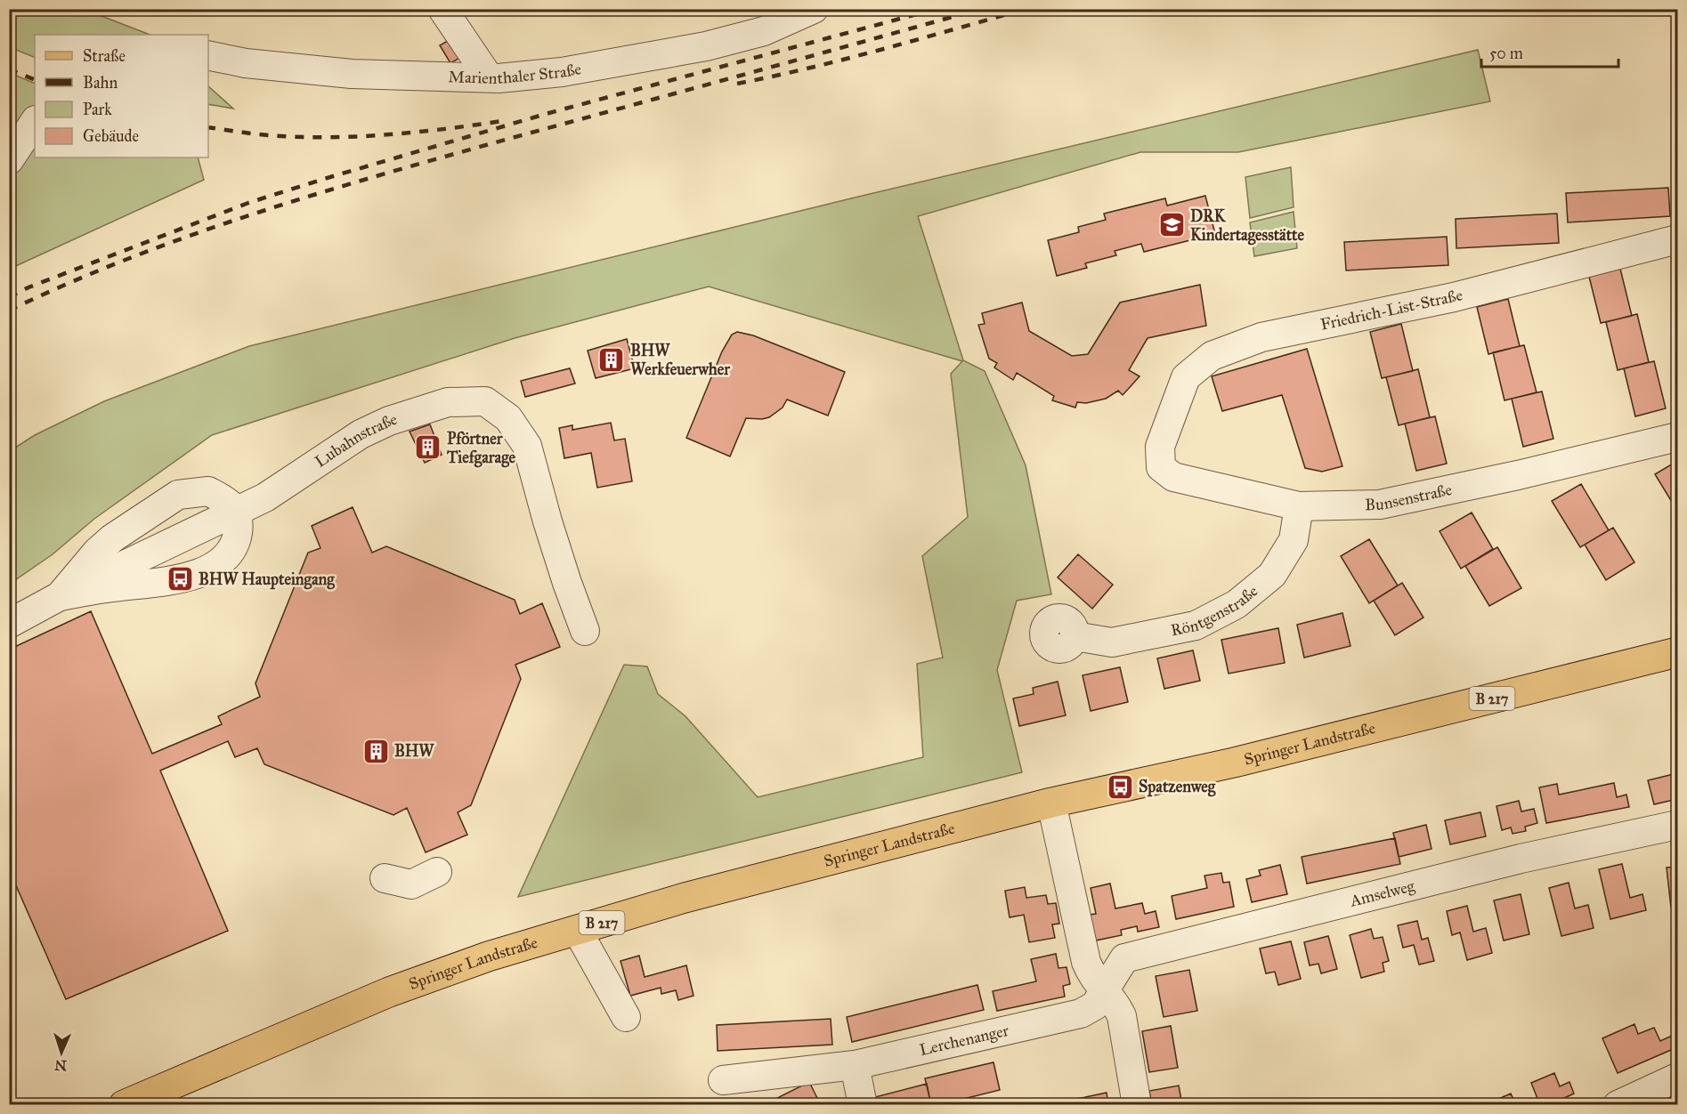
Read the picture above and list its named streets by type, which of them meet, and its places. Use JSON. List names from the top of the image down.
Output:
{
  "streets": {
    "main road": ["B 217", "Springer Landstraße"],
    "street": [
      "Marienthaler Straße",
      "Friedrich-List-Straße",
      "Lubahnstraße",
      "Bunsenstraße",
      "Röntgenstraße",
      "Amselweg",
      "Lerchenanger"
    ]
  },
  "crossings": [
    ["Friedrich-List-Straße", "Bunsenstraße"],
    ["Bunsenstraße", "Röntgenstraße"],
    ["Amselweg", "Lerchenanger"]
  ],
  "places": {
    "school or university": ["DRK Kindertagesstätte"],
    "building": ["BHW Werkfeuerwher", "Pförtner Tiefgarage", "BHW"],
    "bus stop": ["BHW Haupteingang", "Spatzenweg"]
  },
  "legend": [
    "Straße",
    "Bahn",
    "Park",
    "Gebäude"
  ],
  "scale_bar": "50 m",
  "north": "bottom"
}
